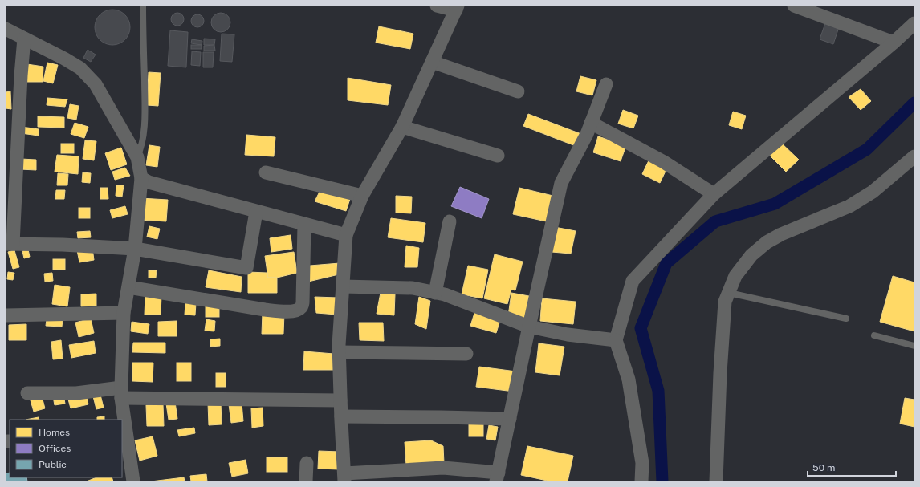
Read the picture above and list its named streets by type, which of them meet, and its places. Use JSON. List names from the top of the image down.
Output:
{
  "legend": ["Homes", "Offices", "Public"],
  "scale_bar": "50 m"
}
